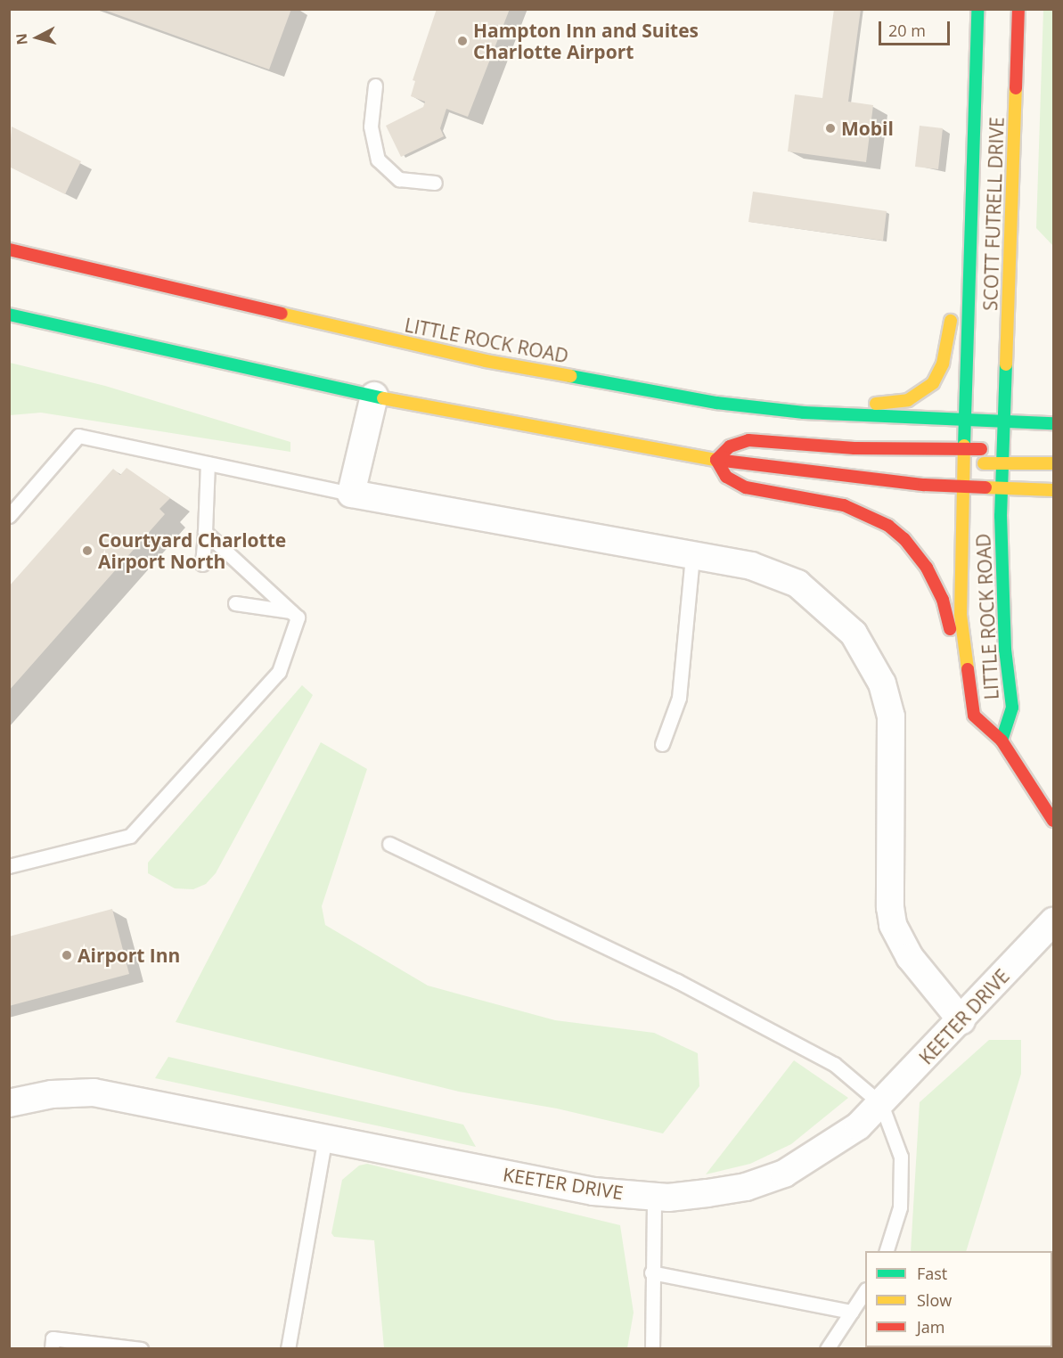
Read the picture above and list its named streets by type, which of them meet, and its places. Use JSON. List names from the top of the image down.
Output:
{
  "streets": {
    "main road": ["SCOTT FUTRELL DRIVE", "LITTLE ROCK ROAD"],
    "street": ["KEETER DRIVE"]
  },
  "crossings": [
    ["SCOTT FUTRELL DRIVE", "LITTLE ROCK ROAD"]
  ],
  "places": [
    "Hampton Inn and Suites Charlotte Airport",
    "Mobil",
    "Courtyard Charlotte Airport North",
    "Airport Inn"
  ],
  "legend": ["Fast", "Slow", "Jam"],
  "scale_bar": "20 m",
  "north": "left"
}
